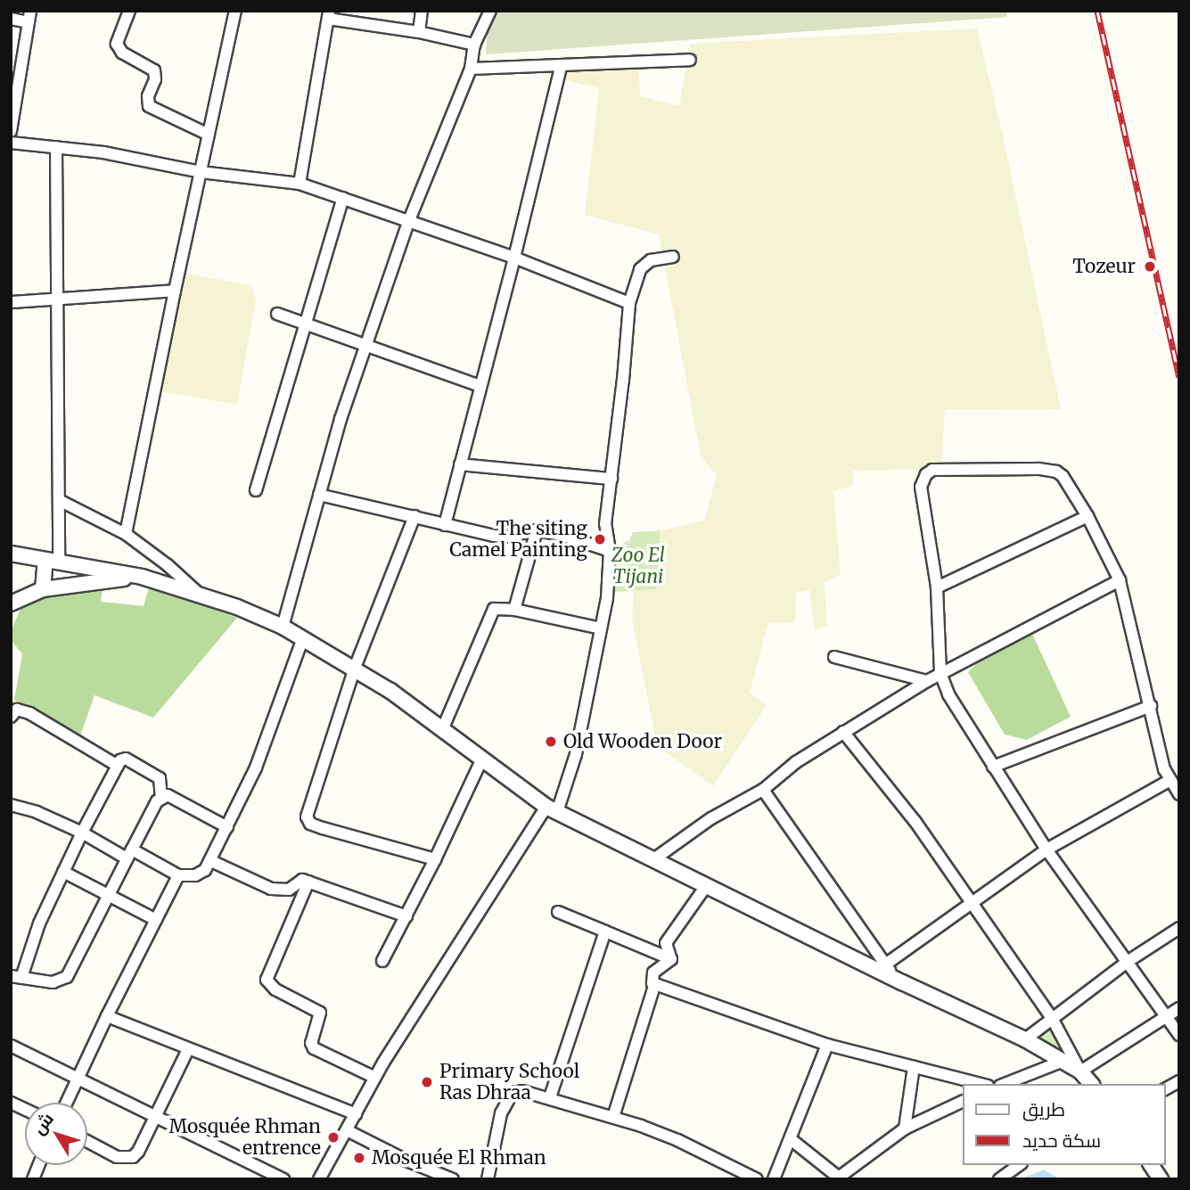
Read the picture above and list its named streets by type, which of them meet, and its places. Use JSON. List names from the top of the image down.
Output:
{
  "parks": ["Zoo El Tijani"],
  "places": [
    "Tozeur",
    "The siting Camel Painting",
    "Old Wooden Door",
    "Primary School Ras Dhraa",
    "Mosquée Rhman entrence",
    "Mosquée El Rhman"
  ],
  "legend": ["طريق", "سكة حديد"],
  "north": "top left"
}
